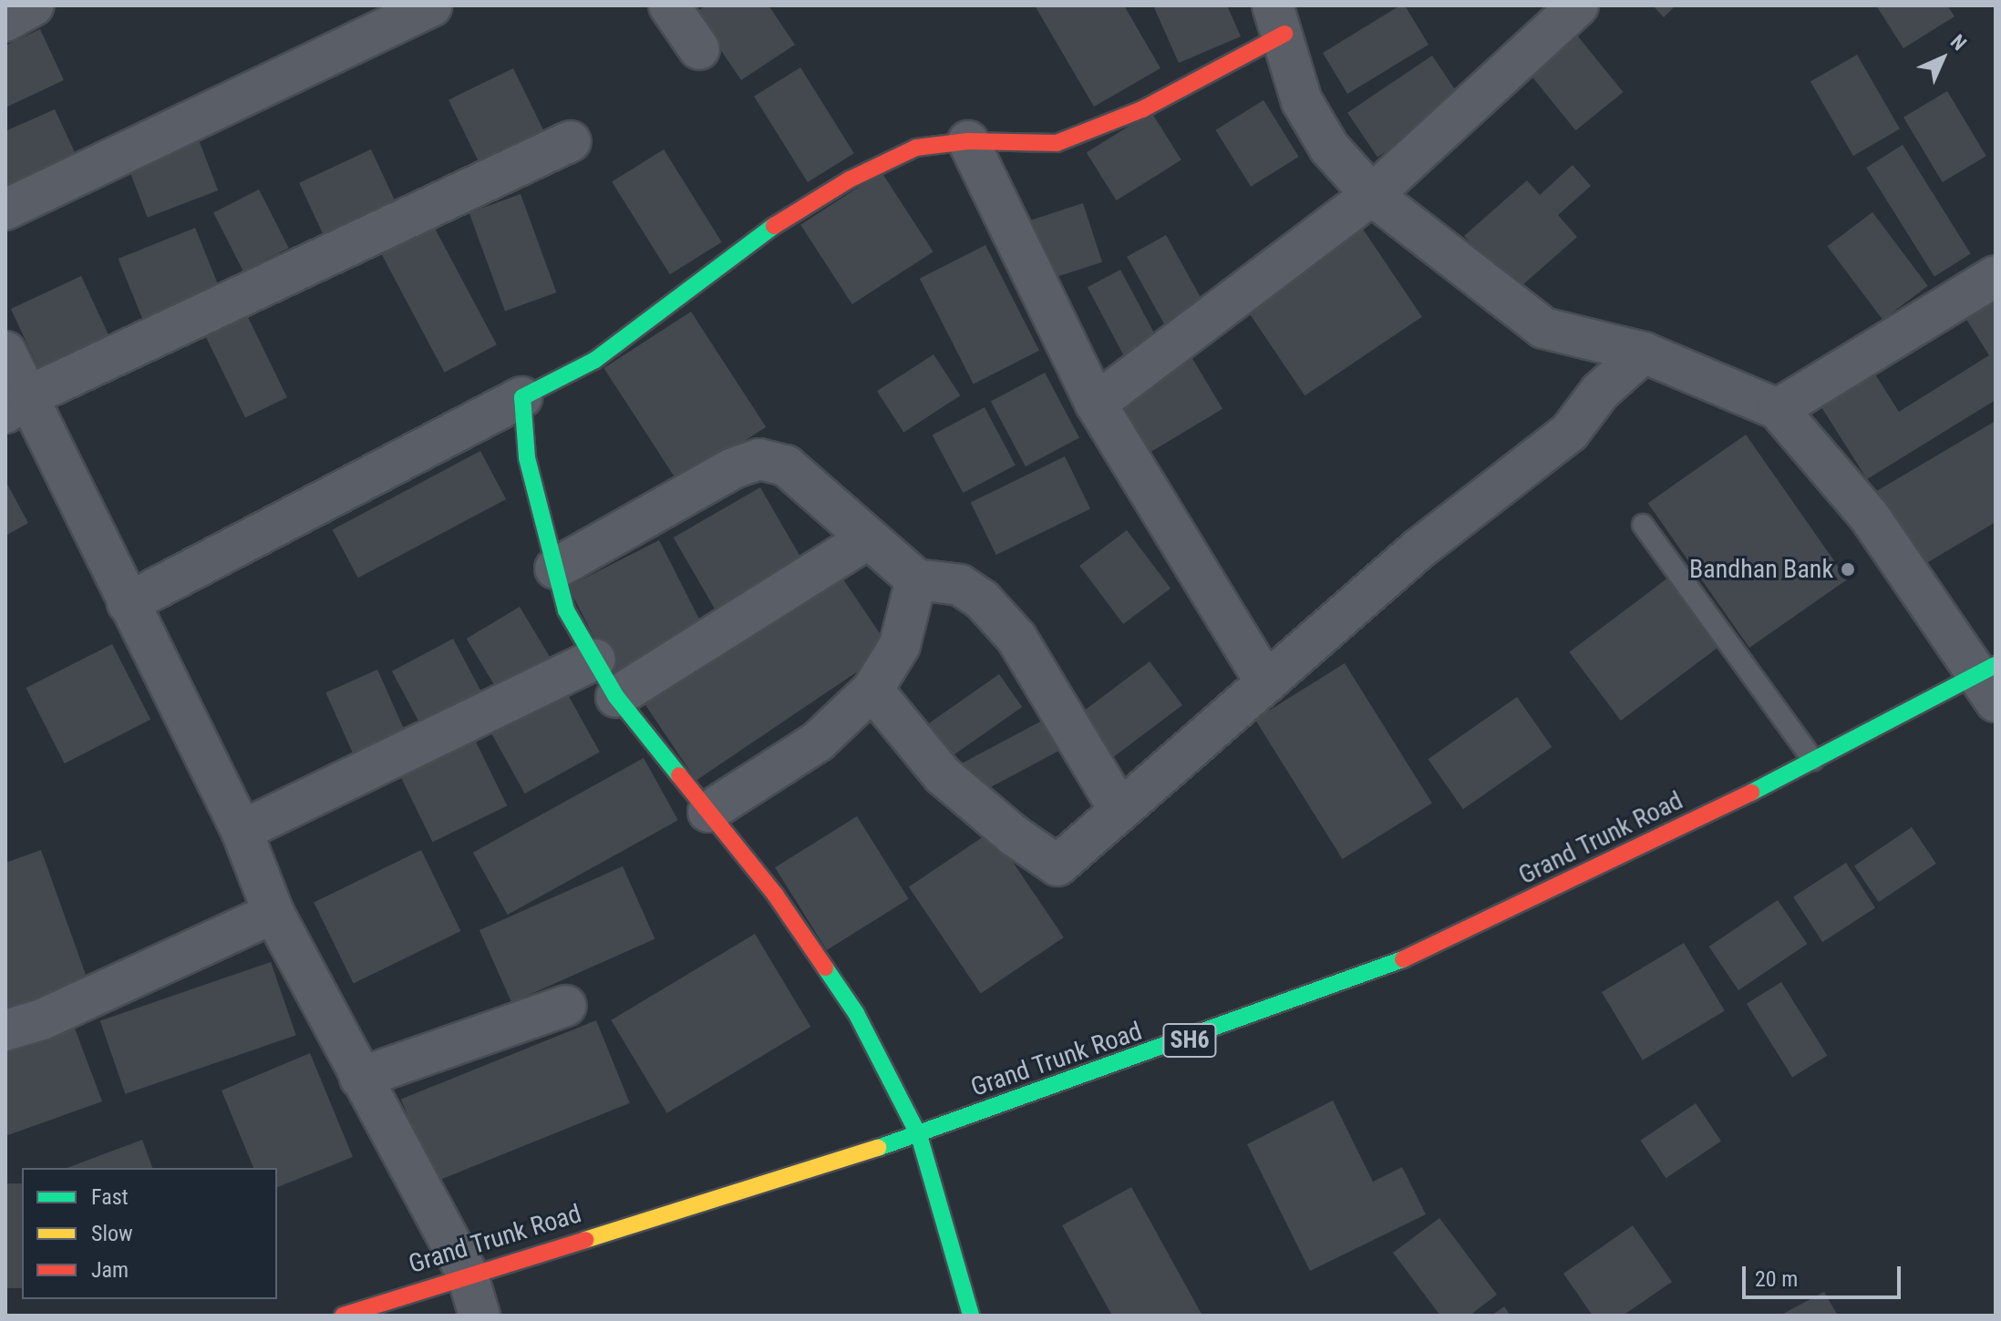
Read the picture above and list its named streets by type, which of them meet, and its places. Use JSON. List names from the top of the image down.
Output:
{
  "streets": {
    "street": ["Grand Trunk Road", "SH6"]
  },
  "places": ["Bandhan Bank"],
  "legend": ["Fast", "Slow", "Jam"],
  "scale_bar": "20 m",
  "north": "top right"
}
